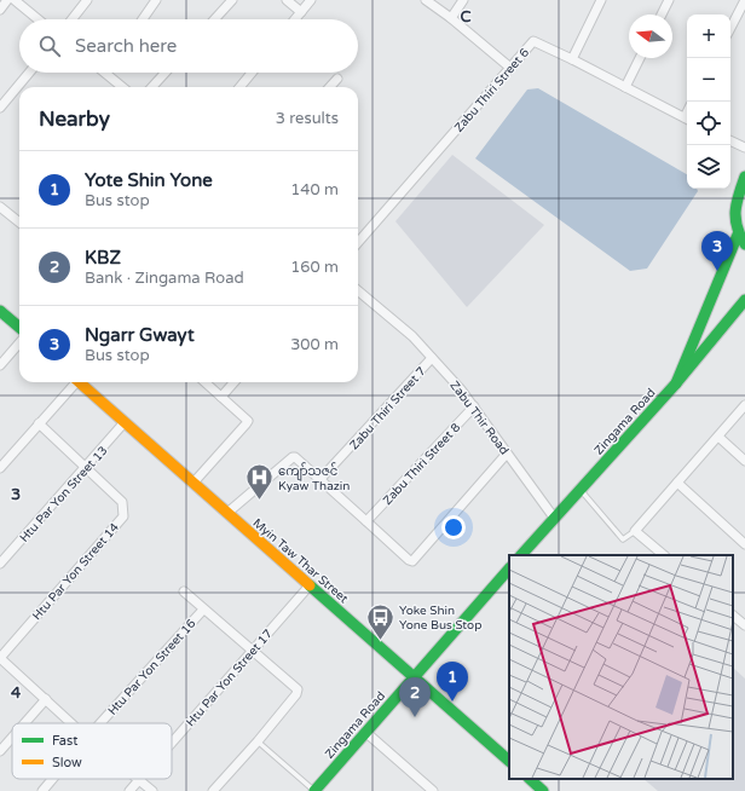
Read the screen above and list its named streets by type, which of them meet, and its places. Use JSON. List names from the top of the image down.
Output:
{
  "streets": {
    "main road": ["Zingama Road", "Myin Taw Thar Street"],
    "street": [
      "Zabu Thiri Street 6",
      "Zabu Thiri Street 7",
      "Zabu Thir Road",
      "Zabu Thiri Street 8",
      "Htu Par Yon Street 13",
      "Htu Par Yon Street 14",
      "Htu Par Yon Street 16",
      "Htu Par Yon Street 17"
    ]
  },
  "crossings": [
    ["Zabu Thiri Street 7", "Zabu Thir Road"],
    ["Zabu Thir Road", "Zingama Road"],
    ["Zabu Thir Road", "Zabu Thiri Street 8"],
    ["Zingama Road", "Myin Taw Thar Street"],
    ["Htu Par Yon Street 13", "Myin Taw Thar Street"],
    ["Htu Par Yon Street 13", "Htu Par Yon Street 14"],
    ["Myin Taw Thar Street", "Htu Par Yon Street 17"]
  ],
  "places": {
    "hospital": ["ကျော်သဇင် Kyaw Thazin"],
    "bus stop": ["Yoke Shin Yone Bus Stop"]
  },
  "legend": ["Fast", "Slow"],
  "north": "left",
  "page": {
    "map_buttons": ["+", "−"],
    "search": "Search here",
    "heading": ["Nearby", "3 results"],
    "list": [
      {
        "mark": "1",
        "name": "Yote Shin Yone",
        "note": "Bus stop",
        "value": "140 m"
      },
      {
        "mark": "2",
        "name": "KBZ",
        "note": "Bank · Zingama Road",
        "value": "160 m"
      },
      {
        "mark": "3",
        "name": "Ngarr Gwayt",
        "note": "Bus stop",
        "value": "300 m"
      }
    ],
    "pins": ["3", "1", "2"]
  },
  "grid": {
    "columns": ["C"],
    "rows": ["3", "4"]
  }
}
